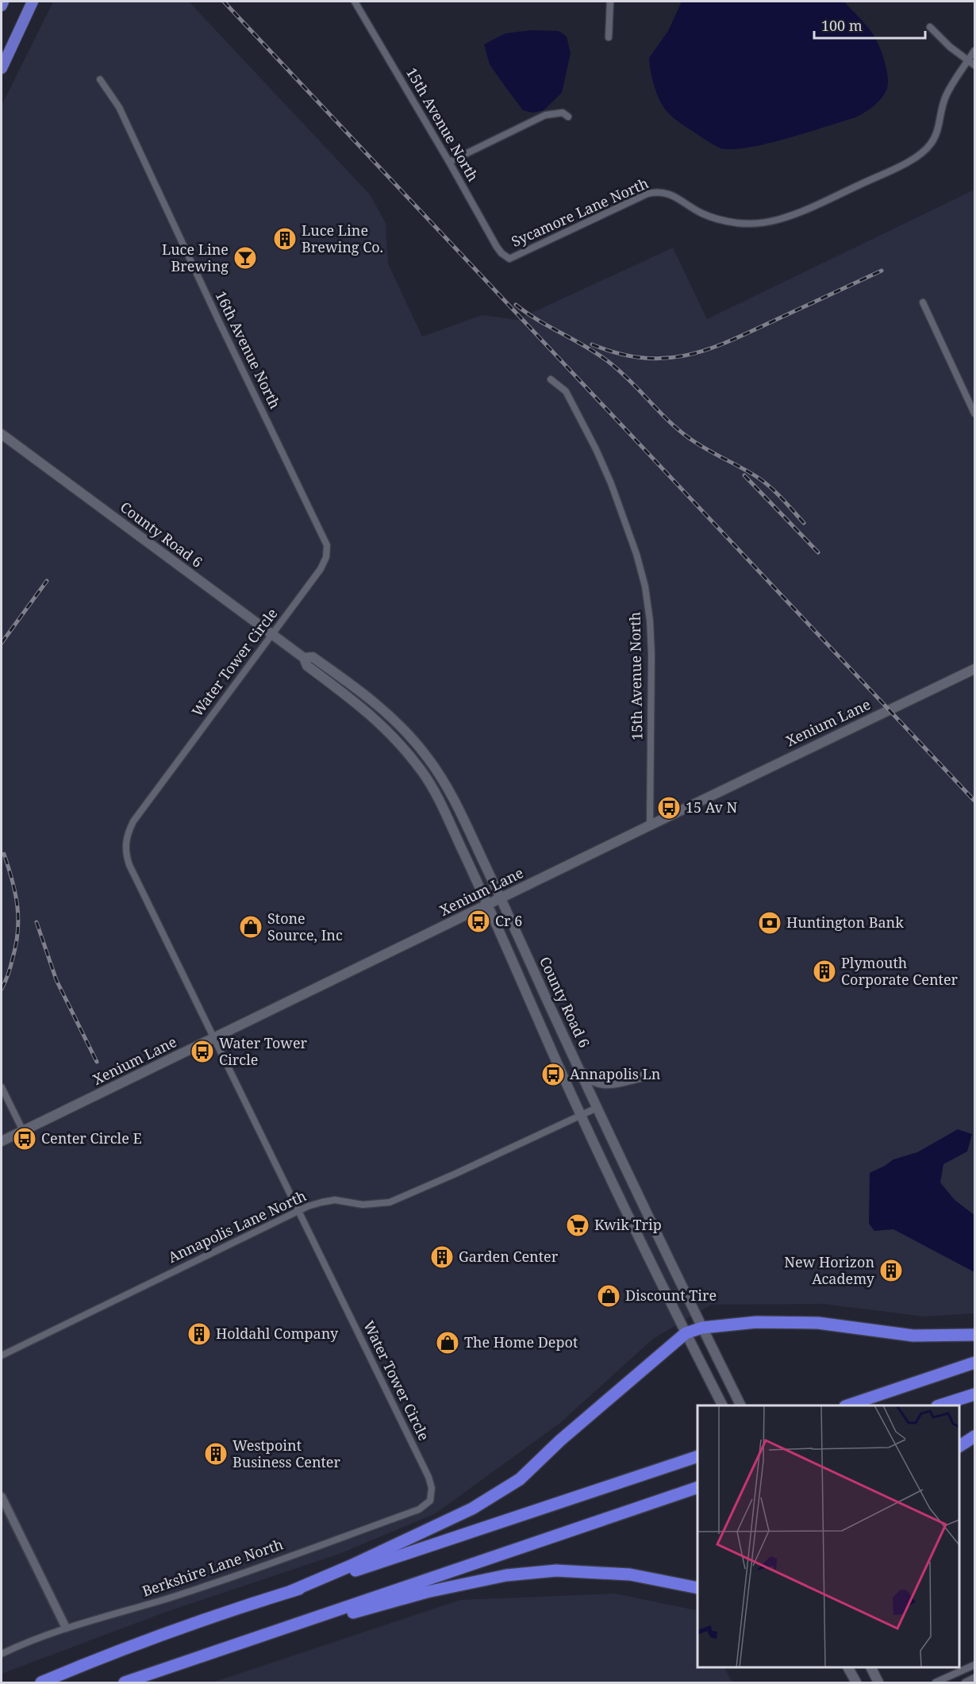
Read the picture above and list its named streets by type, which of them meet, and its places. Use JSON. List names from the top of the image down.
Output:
{
  "streets": {
    "main road": ["County Road 6", "Xenium Lane"],
    "street": [
      "15th Avenue North",
      "Sycamore Lane North",
      "16th Avenue North",
      "Water Tower Circle",
      "Annapolis Lane North",
      "Berkshire Lane North"
    ]
  },
  "crossings": [
    ["15th Avenue North", "Sycamore Lane North"],
    ["15th Avenue North", "Xenium Lane"],
    ["16th Avenue North", "Water Tower Circle"],
    ["County Road 6", "Water Tower Circle"],
    ["County Road 6", "Xenium Lane"],
    ["County Road 6", "Annapolis Lane North"],
    ["Water Tower Circle", "Xenium Lane"],
    ["Water Tower Circle", "Annapolis Lane North"],
    ["Water Tower Circle", "Berkshire Lane North"]
  ],
  "places": {
    "building": [
      "Luce Line Brewing Co.",
      "Plymouth Corporate Center",
      "Garden Center",
      "New Horizon Academy",
      "Holdahl Company",
      "Westpoint Business Center"
    ],
    "bar": ["Luce Line Brewing"],
    "bus stop": [
      "15 Av N",
      "Cr 6",
      "Water Tower Circle",
      "Annapolis Ln",
      "Center Circle E"
    ],
    "bank": ["Huntington Bank"],
    "shop": ["Stone Source, Inc", "Discount Tire", "The Home Depot"],
    "supermarket": ["Kwik Trip"]
  },
  "scale_bar": "100 m"
}
